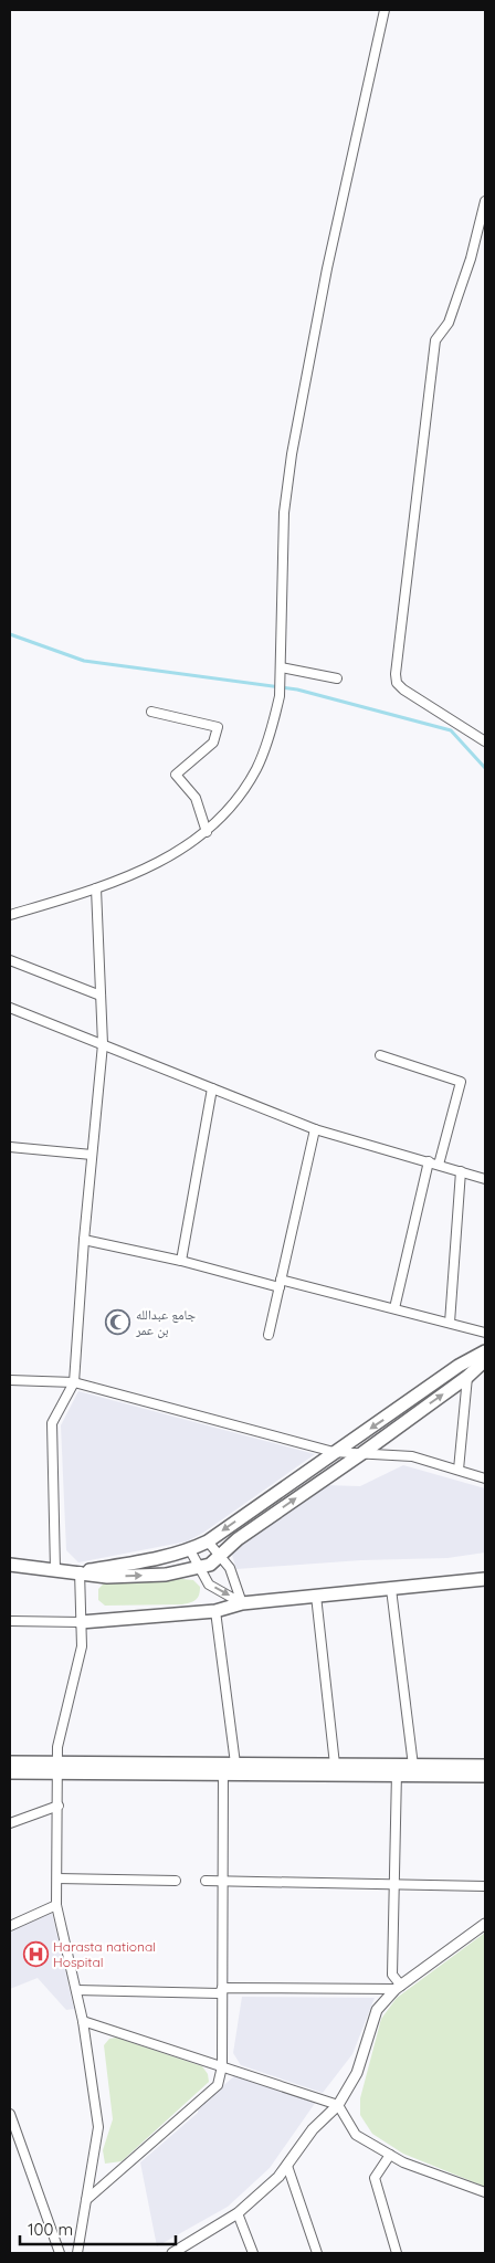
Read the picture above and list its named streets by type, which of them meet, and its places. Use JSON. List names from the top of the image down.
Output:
{
  "places": {
    "mosque": ["جامع عبدالله بن عمر"],
    "hospital": ["Harasta national Hospital"]
  },
  "scale_bar": "100 m"
}
